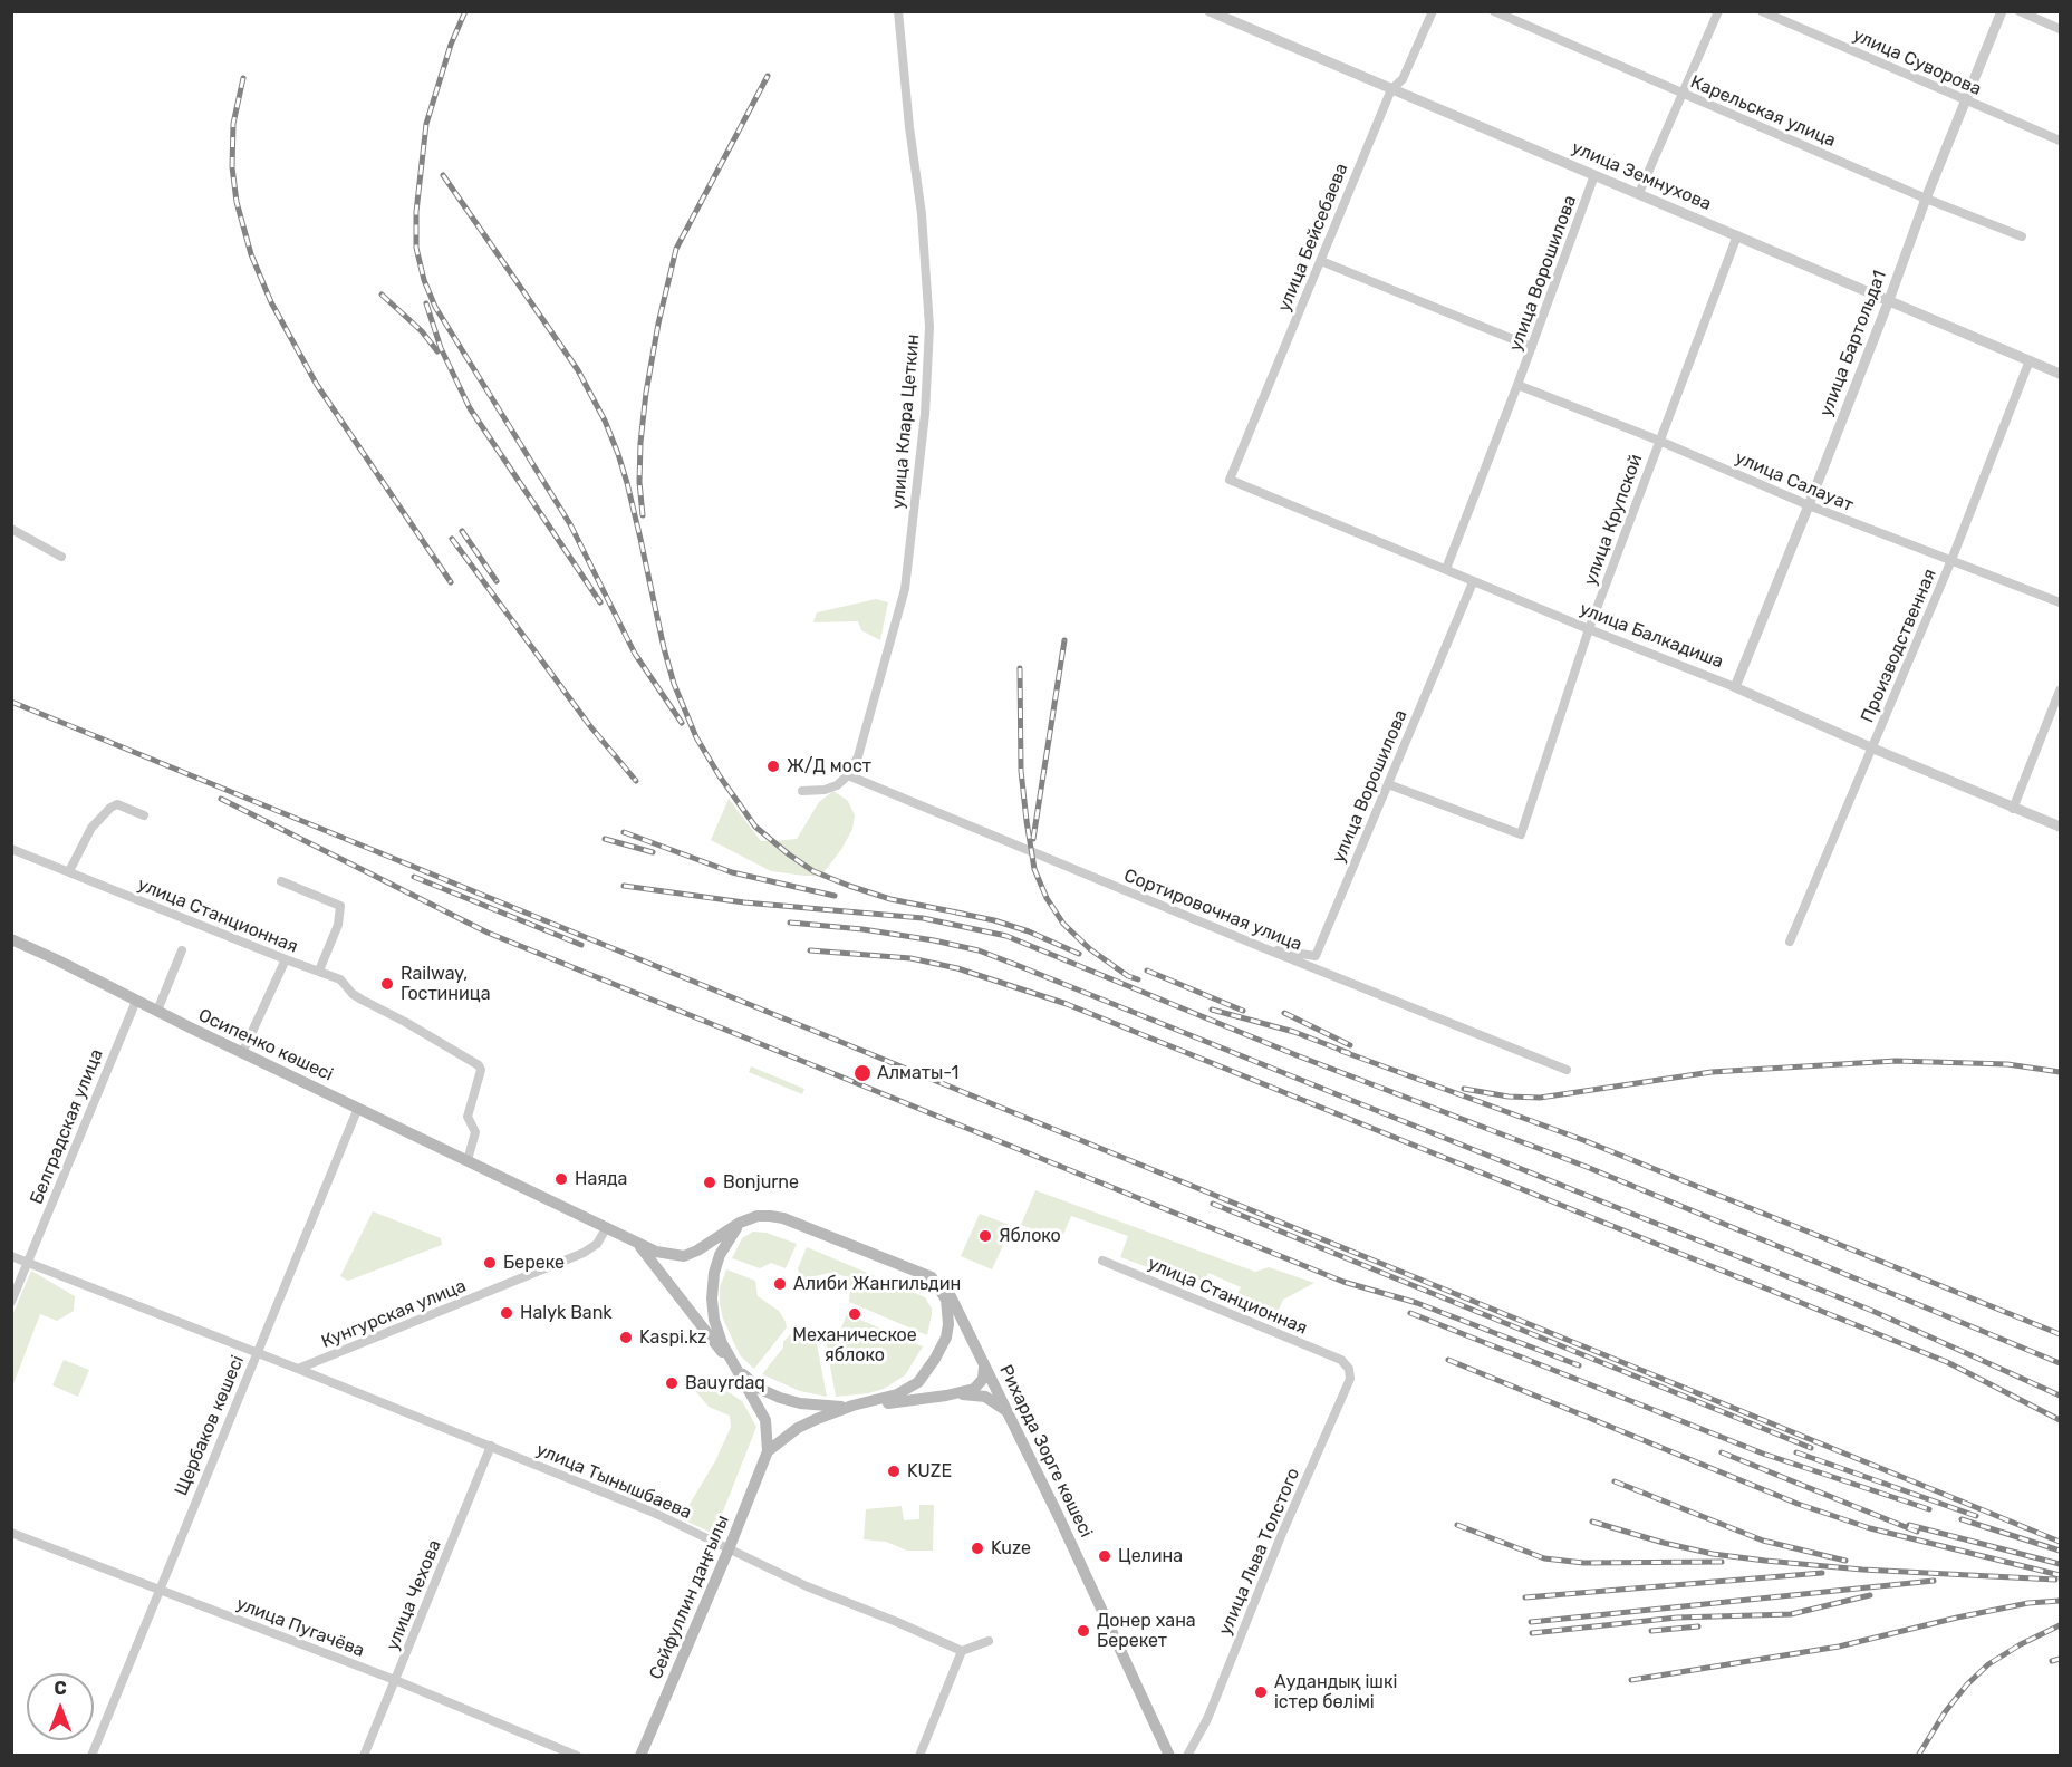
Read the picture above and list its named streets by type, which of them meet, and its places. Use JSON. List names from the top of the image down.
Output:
{
  "streets": {
    "main road": ["Осипенко көшесі", "Рихарда Зорге көшесі", "Сейфуллин даңғылы"],
    "street": [
      "улица Суворова",
      "Карельская улица",
      "улица Земнухова",
      "улица Бейсебаева",
      "улица Ворошилова",
      "улица Бартольда1",
      "улица Клара Цеткин",
      "улица Салауат",
      "улица Крупской",
      "улица Балкадиша",
      "Производственная",
      "Сортировочная улица",
      "улица Станционная",
      "Белградская улица",
      "Кунгурская улица",
      "Щербаков көшесі",
      "улица Тынышбаева",
      "улица Льва Толстого",
      "улица Чехова",
      "улица Пугачёва"
    ]
  },
  "crossings": [
    ["улица Суворова", "улица Бартольда1"],
    ["Карельская улица", "улица Бартольда1"],
    ["улица Земнухова", "улица Бейсебаева"],
    ["улица Земнухова", "улица Ворошилова"],
    ["улица Земнухова", "улица Бартольда1"],
    ["улица Земнухова", "улица Крупской"],
    ["улица Земнухова", "Производственная"],
    ["улица Бейсебаева", "улица Балкадиша"],
    ["улица Ворошилова", "улица Салауат"],
    ["улица Ворошилова", "улица Крупской"],
    ["улица Ворошилова", "улица Балкадиша"],
    ["улица Ворошилова", "Сортировочная улица"],
    ["улица Бартольда1", "улица Салауат"],
    ["улица Бартольда1", "улица Балкадиша"],
    ["улица Клара Цеткин", "Сортировочная улица"],
    ["улица Салауат", "улица Крупской"],
    ["улица Салауат", "Производственная"],
    ["улица Крупской", "улица Балкадиша"],
    ["улица Балкадиша", "Производственная"],
    ["улица Станционная", "Осипенко көшесі"],
    ["улица Станционная", "улица Льва Толстого"],
    ["Осипенко көшесі", "Белградская улица"],
    ["Осипенко көшесі", "Кунгурская улица"],
    ["Осипенко көшесі", "Щербаков көшесі"],
    ["Кунгурская улица", "улица Тынышбаева"],
    ["Щербаков көшесі", "улица Пугачёва"],
    ["Рихарда Зорге көшесі", "Сейфуллин даңғылы"],
    ["улица Тынышбаева", "улица Чехова"],
    ["улица Тынышбаева", "Сейфуллин даңғылы"],
    ["улица Чехова", "улица Пугачёва"]
  ],
  "places": [
    "Ж/Д мост",
    "Railway, Гостиница",
    "Алматы-1",
    "Наяда",
    "Bonjurne",
    "Яблоко",
    "Береке",
    "Алиби Жангильдин",
    "Halyk Bank",
    "Механическое яблоко",
    "Kaspi.kz",
    "Bauyrdaq",
    "KUZE",
    "Kuze",
    "Целина",
    "Донер хана Берекет",
    "Аудандық ішкі істер бөлімі"
  ],
  "north": "top"
}
